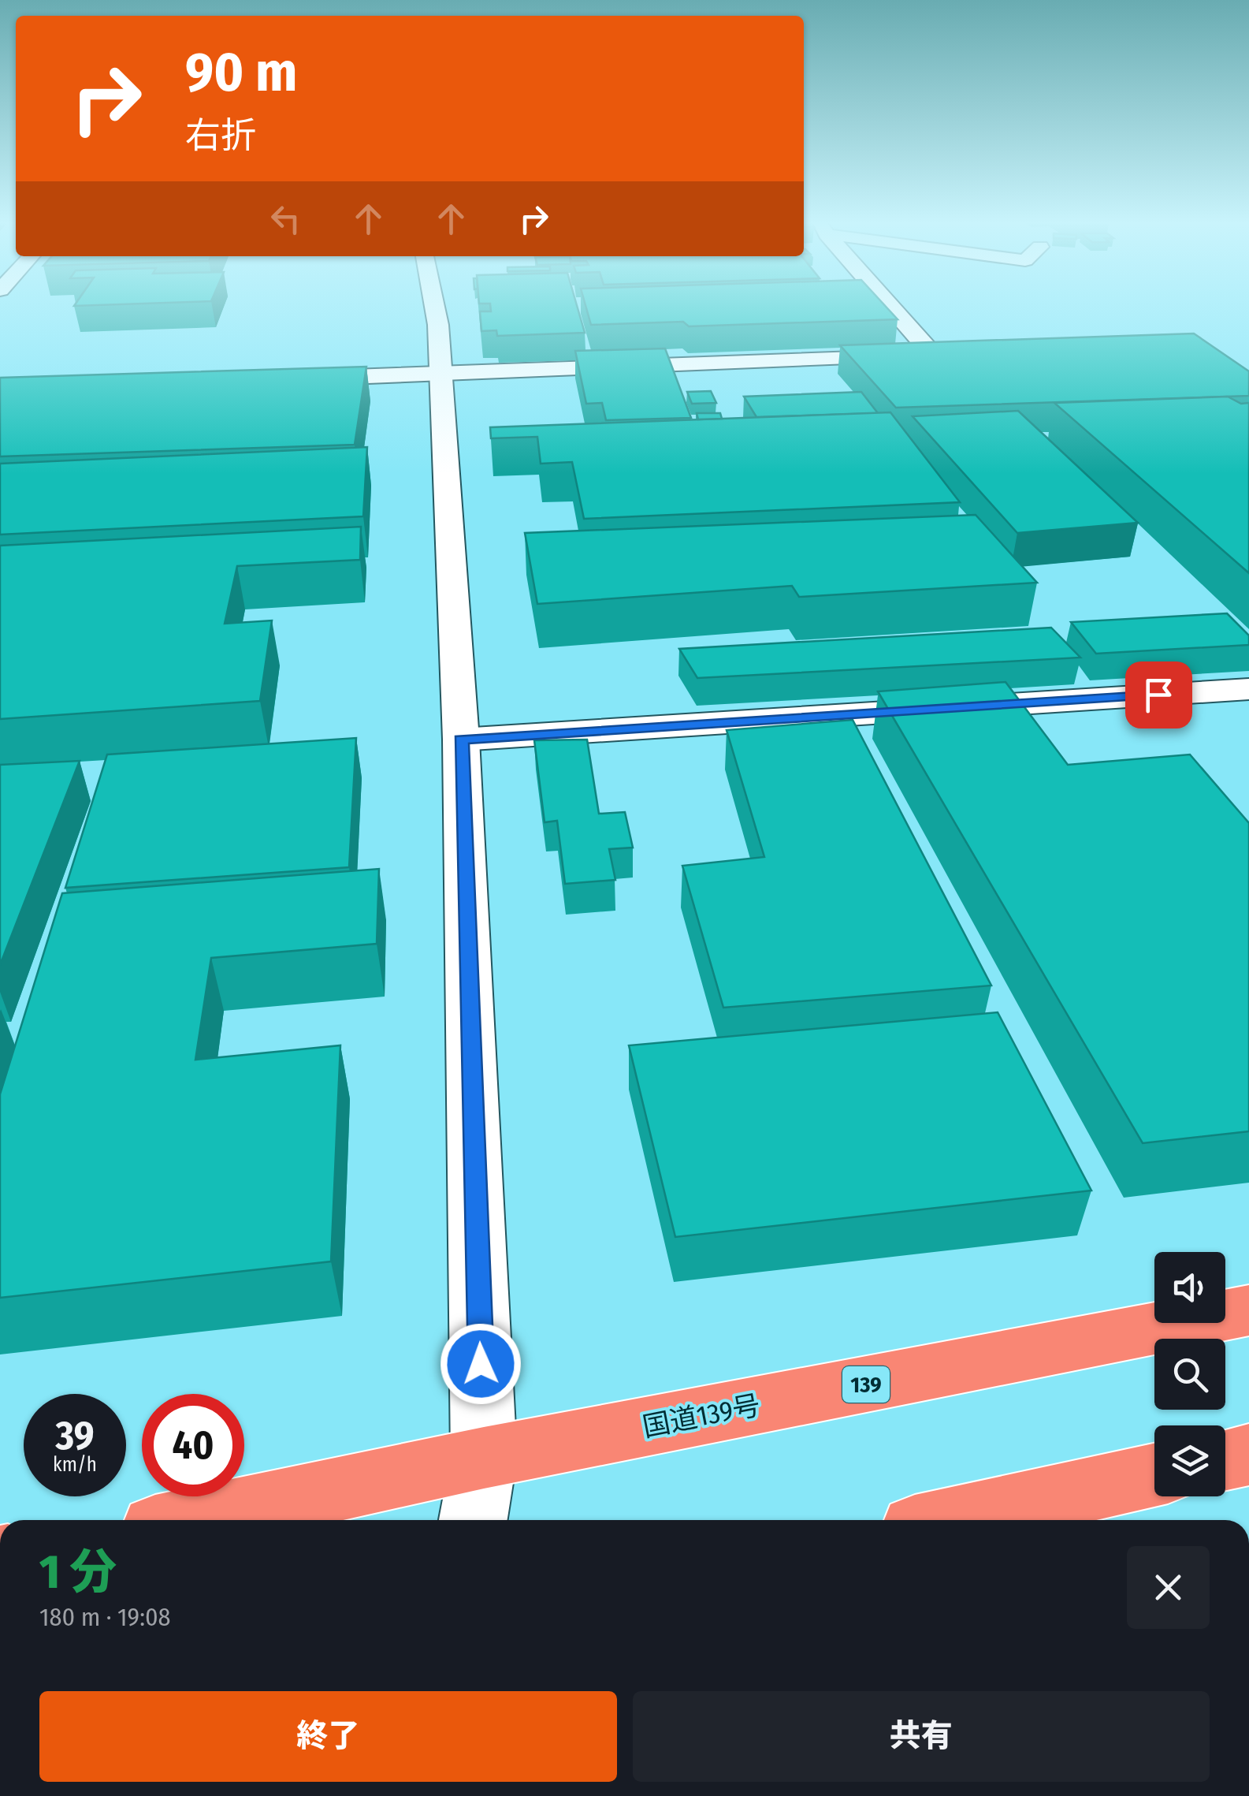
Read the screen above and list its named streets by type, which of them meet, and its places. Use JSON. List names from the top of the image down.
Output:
{
  "streets": {
    "highway": ["139", "国道139号"]
  },
  "page": {
    "turn": ["90 m", "右折"],
    "speed": "39 km/h",
    "limit": "40",
    "heading": ["1 分", "180 m · 19:08"],
    "buttons": ["終了", "共有"]
  }
}
